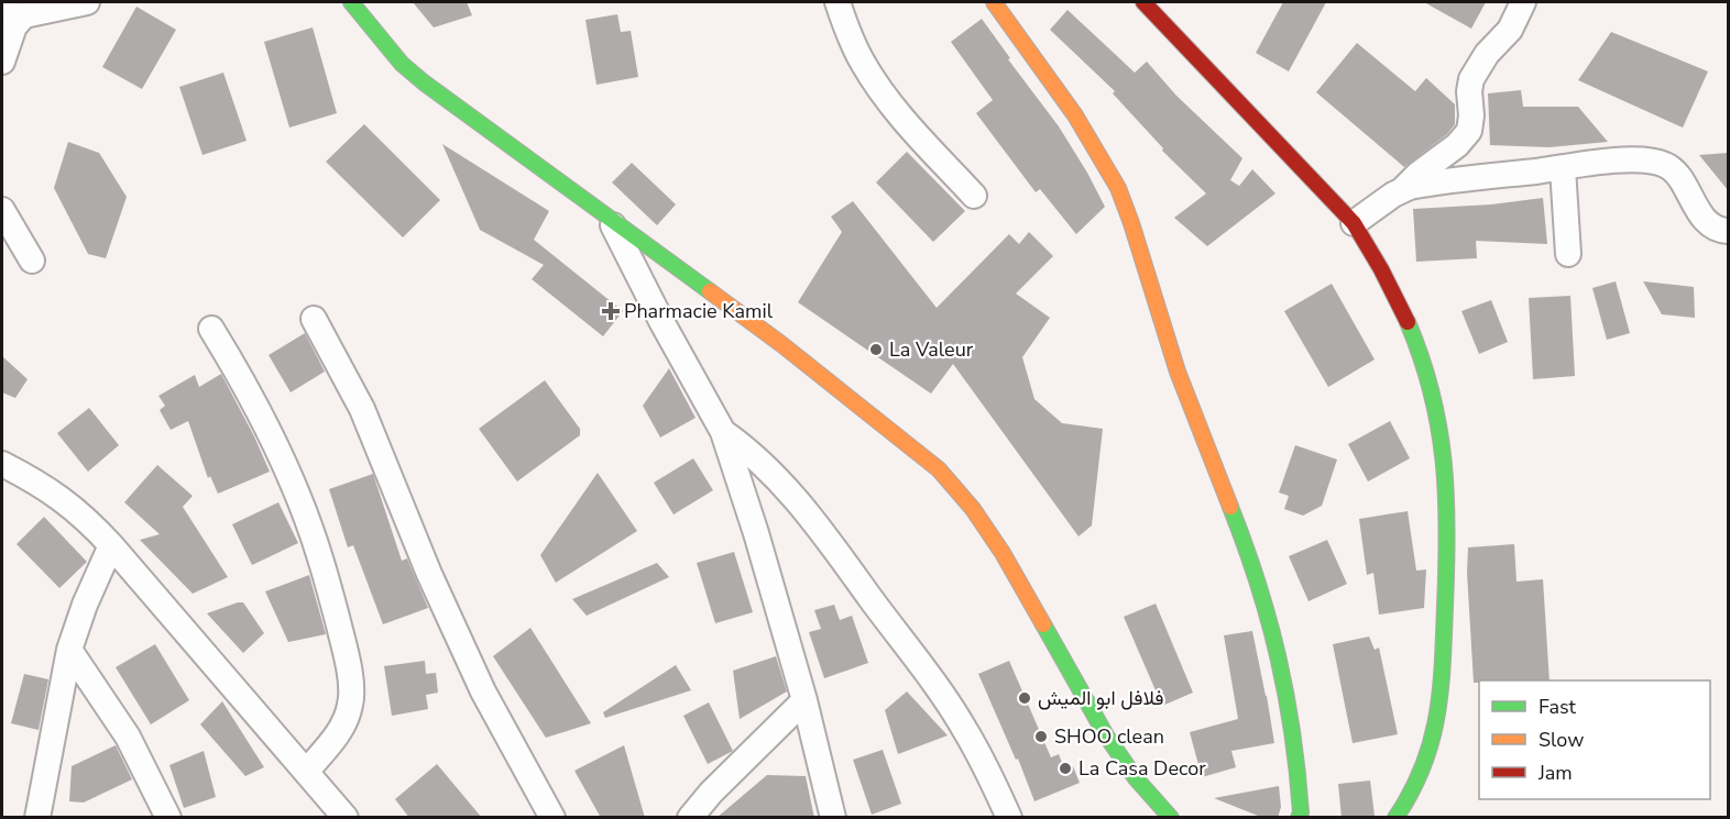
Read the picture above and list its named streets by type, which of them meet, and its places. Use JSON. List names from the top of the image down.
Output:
{
  "places": {
    "health": ["Pharmacie Kamil"],
    "other": [
      "La Valeur",
      "فلافل ابو الميش",
      "SHOO clean",
      "La Casa Decor"
    ]
  },
  "legend": ["Fast", "Slow", "Jam"]
}
